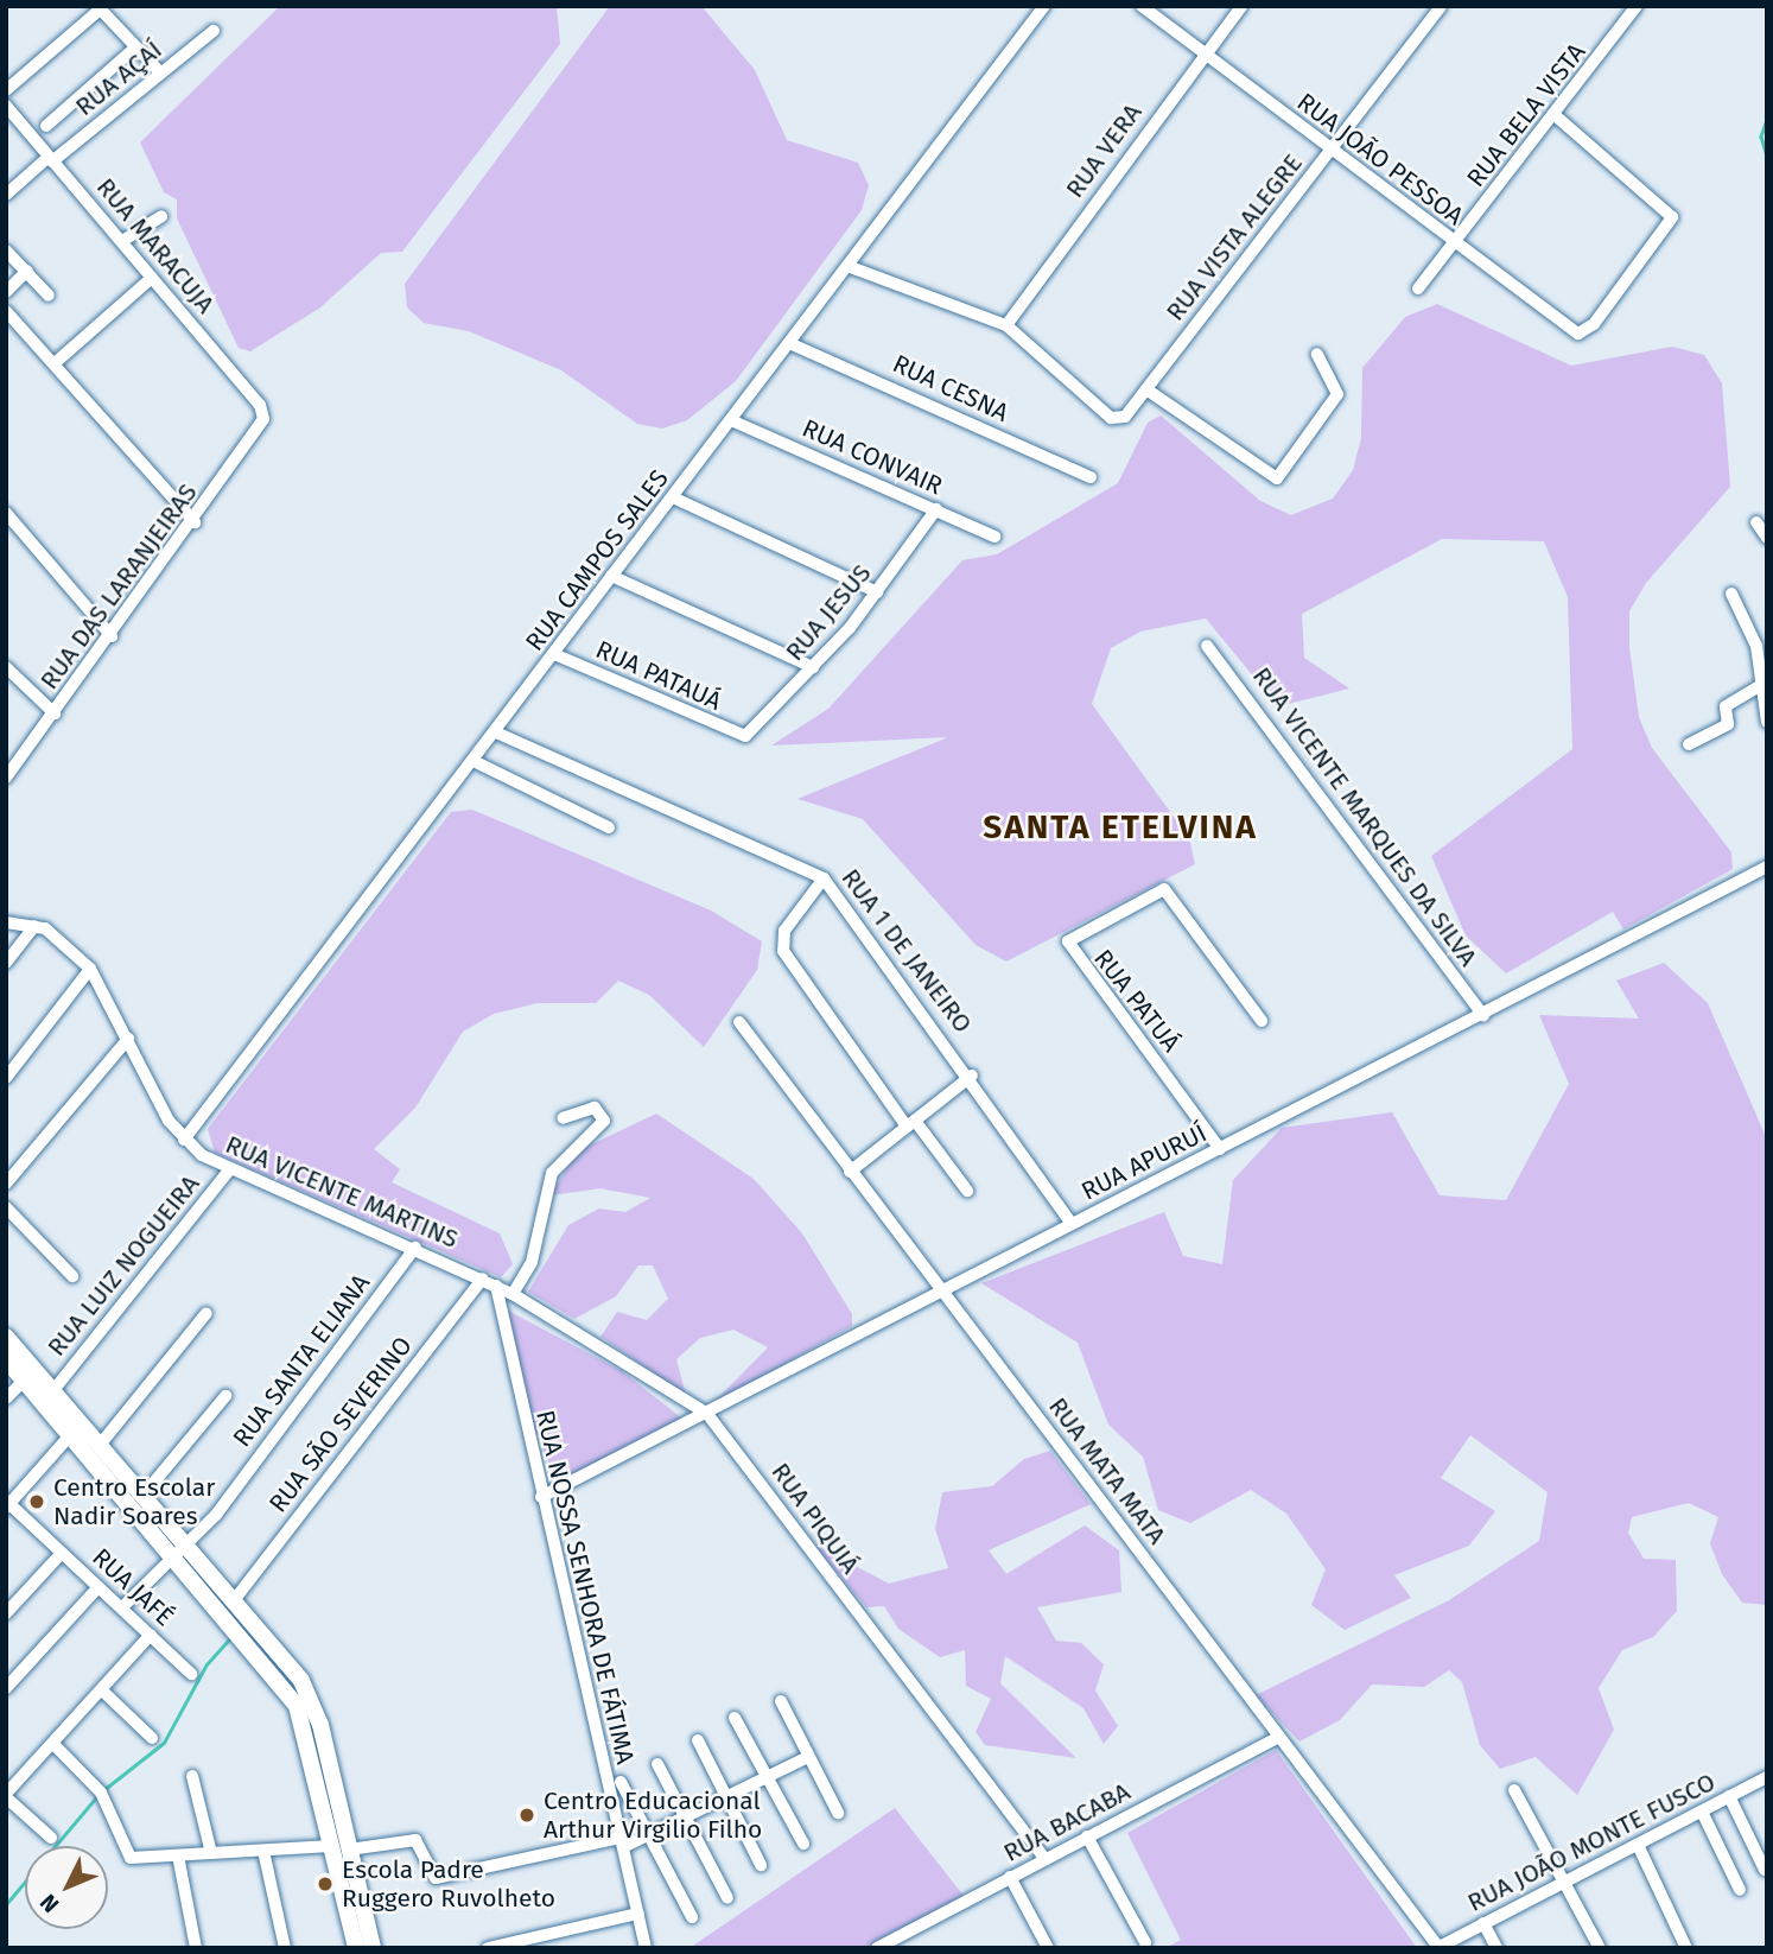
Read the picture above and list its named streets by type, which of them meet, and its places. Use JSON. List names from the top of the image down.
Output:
{
  "streets": {
    "street": [
      "RUA AÇAÍ",
      "RUA BELA VISTA",
      "RUA VERA",
      "RUA JOÃO PESSOA",
      "RUA VISTA ALEGRE",
      "RUA MARACUJA",
      "RUA CESNA",
      "RUA CONVAIR",
      "RUA CAMPOS SALES",
      "RUA DAS LARANJEIRAS",
      "RUA JESUS",
      "RUA PATAUÁ",
      "RUA VICENTE MARQUES DA SILVA",
      "RUA 1 DE JANEIRO",
      "RUA PATUÁ",
      "RUA APURUÍ",
      "RUA VICENTE MARTINS",
      "RUA LUIZ NOGUEIRA",
      "RUA SANTA ELIANA",
      "RUA SÃO SEVERINO",
      "RUA MATA MATA",
      "RUA PIQUIÁ",
      "RUA JAFÉ",
      "RUA NOSSA SENHORA DE FÁTIMA",
      "RUA BACABA",
      "RUA JOÃO MONTE FUSCO"
    ]
  },
  "crossings": [
    ["RUA AÇAÍ", "RUA MARACUJA"],
    ["RUA BELA VISTA", "RUA JOÃO PESSOA"],
    ["RUA VERA", "RUA JOÃO PESSOA"],
    ["RUA VERA", "RUA VISTA ALEGRE"],
    ["RUA JOÃO PESSOA", "RUA VISTA ALEGRE"],
    ["RUA MARACUJA", "RUA DAS LARANJEIRAS"],
    ["RUA CESNA", "RUA CAMPOS SALES"],
    ["RUA CONVAIR", "RUA CAMPOS SALES"],
    ["RUA CONVAIR", "RUA JESUS"],
    ["RUA CAMPOS SALES", "RUA PATAUÁ"],
    ["RUA CAMPOS SALES", "RUA 1 DE JANEIRO"],
    ["RUA CAMPOS SALES", "RUA VICENTE MARTINS"],
    ["RUA JESUS", "RUA PATAUÁ"],
    ["RUA VICENTE MARQUES DA SILVA", "RUA APURUÍ"],
    ["RUA 1 DE JANEIRO", "RUA APURUÍ"],
    ["RUA PATUÁ", "RUA APURUÍ"],
    ["RUA APURUÍ", "RUA MATA MATA"],
    ["RUA APURUÍ", "RUA PIQUIÁ"],
    ["RUA APURUÍ", "RUA NOSSA SENHORA DE FÁTIMA"],
    ["RUA VICENTE MARTINS", "RUA LUIZ NOGUEIRA"],
    ["RUA VICENTE MARTINS", "RUA SANTA ELIANA"],
    ["RUA VICENTE MARTINS", "RUA SÃO SEVERINO"],
    ["RUA VICENTE MARTINS", "RUA PIQUIÁ"],
    ["RUA SANTA ELIANA", "RUA JAFÉ"],
    ["RUA SÃO SEVERINO", "RUA PIQUIÁ"],
    ["RUA MATA MATA", "RUA BACABA"],
    ["RUA MATA MATA", "RUA JOÃO MONTE FUSCO"],
    ["RUA PIQUIÁ", "RUA NOSSA SENHORA DE FÁTIMA"],
    ["RUA PIQUIÁ", "RUA BACABA"]
  ],
  "districts": ["SANTA ETELVINA"],
  "places": ["Centro Escolar Nadir Soares", "Centro Educacional Arthur Virgilio Filho", "Escola Padre Ruggero Ruvolheto"],
  "north": "bottom left"
}
